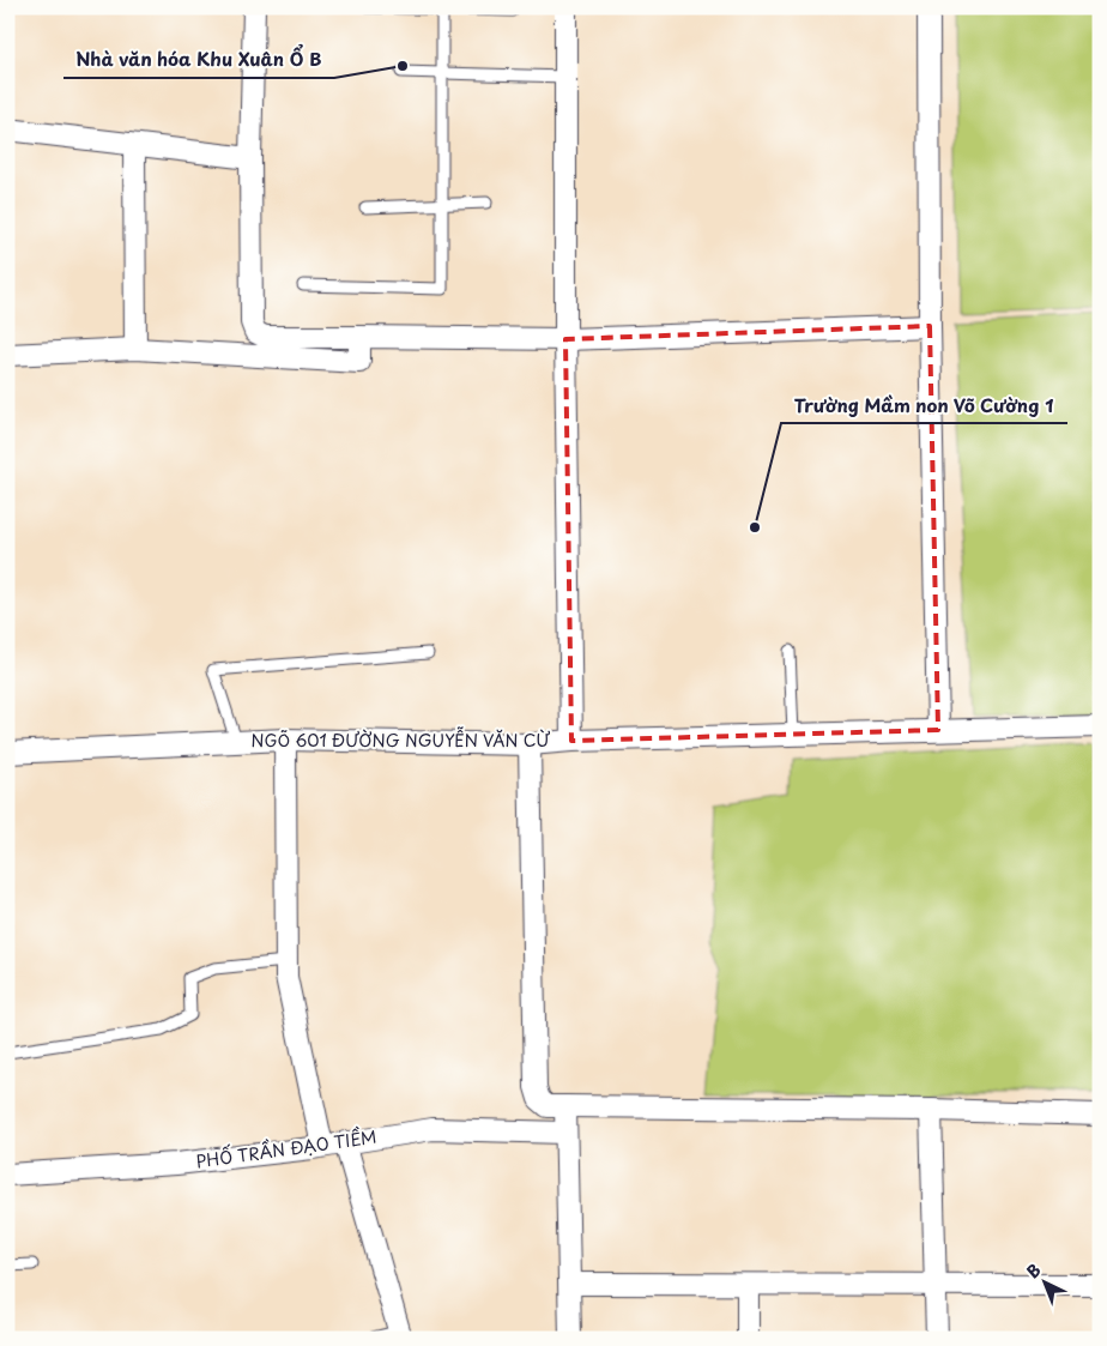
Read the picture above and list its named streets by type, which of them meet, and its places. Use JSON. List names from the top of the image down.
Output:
{
  "streets": {
    "street": ["NGÕ 601 ĐƯỜNG NGUYỄN VĂN CỪ", "PHỐ TRẦN ĐẠO TIỀM"]
  },
  "places": ["Nhà văn hóa Khu Xuân Ổ B", "Trường Mầm non Võ Cường 1"],
  "north": "top left"
}
